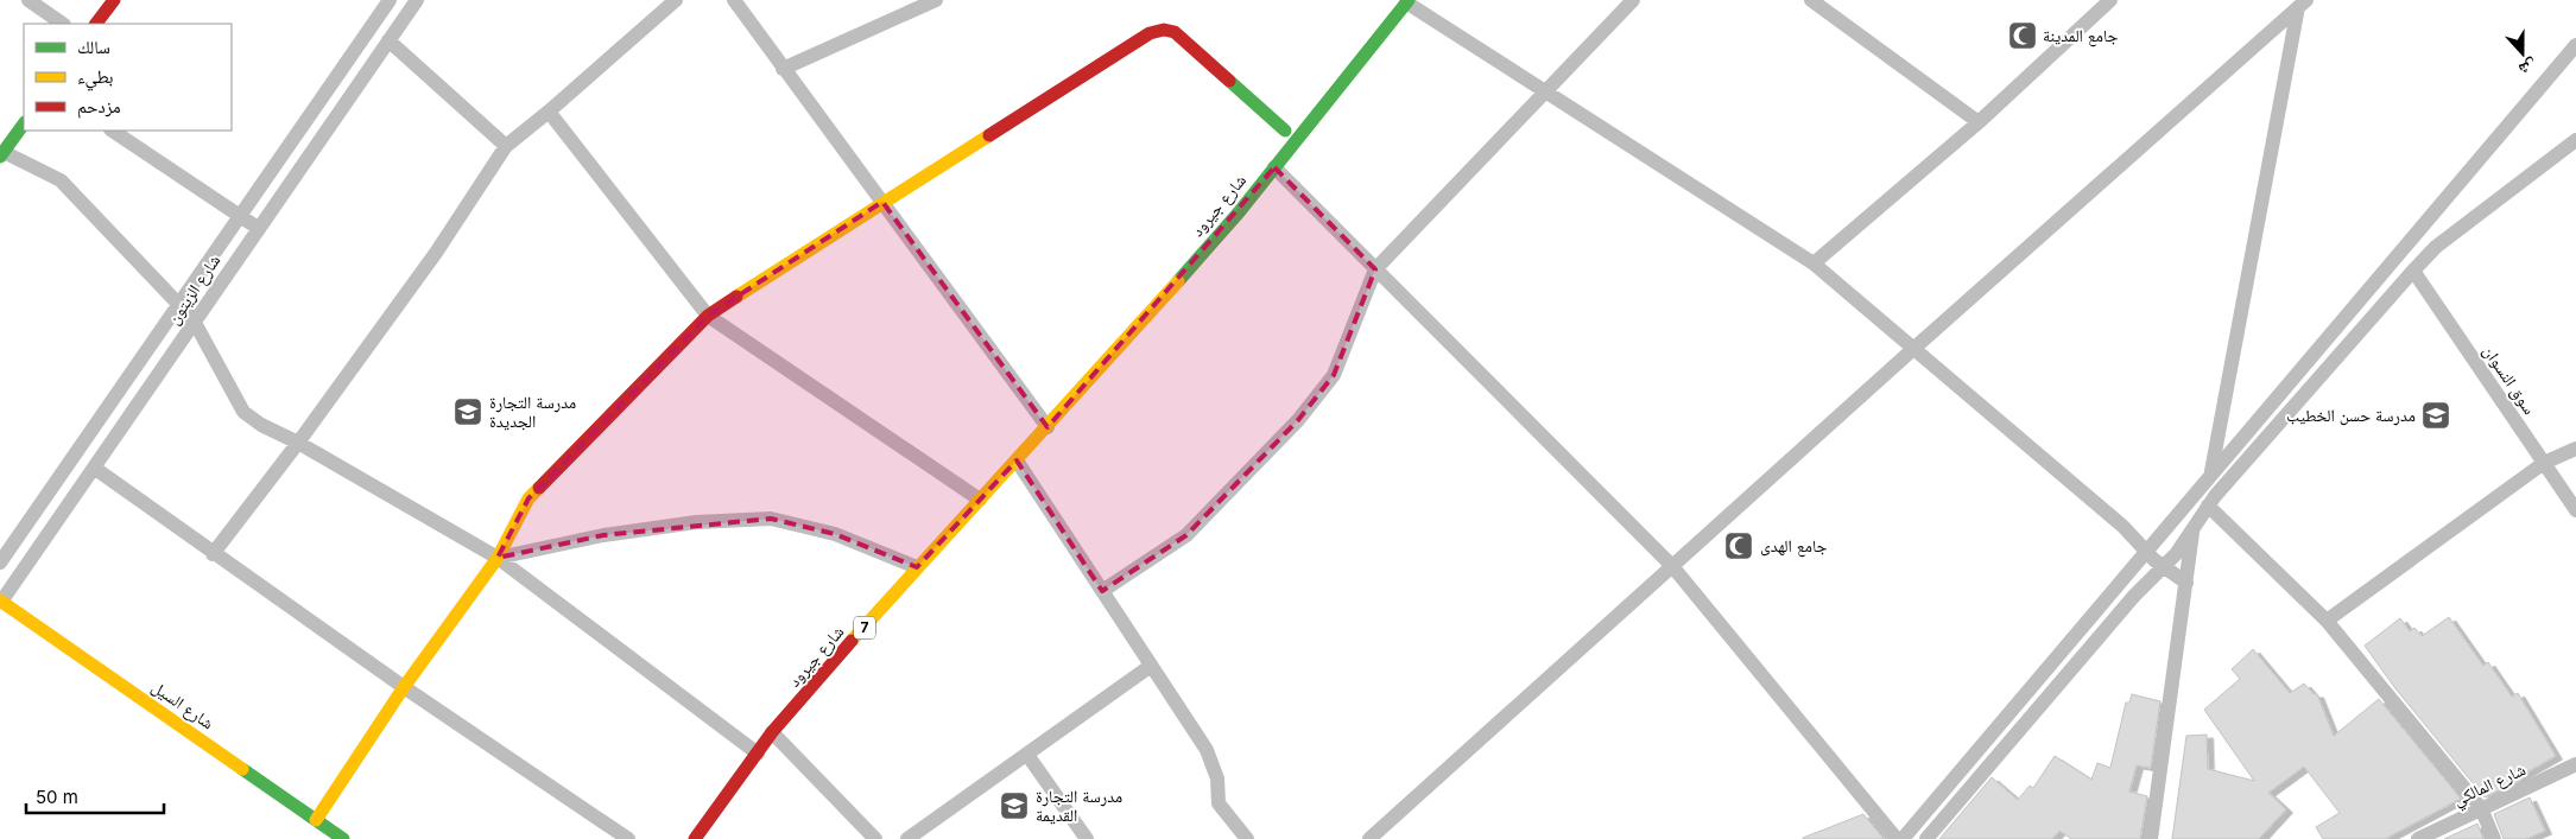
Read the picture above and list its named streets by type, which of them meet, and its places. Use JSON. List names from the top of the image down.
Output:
{
  "streets": {
    "street": [
      "شارع جيرود",
      "شارع الزيتون",
      "سوق النسوان",
      "7",
      "شارع السيل",
      "شارع المالكي"
    ]
  },
  "crossings": [
    ["شارع الزيتون", "شارع السيل"]
  ],
  "places": {
    "mosque": ["جامع المدينة", "جامع الهدى"],
    "school or university": ["مدرسة التجارة الجديدة", "مدرسة حسن الخطيب", "مدرسة التجارة القديمة"]
  },
  "legend": ["سالك", "بطيء", "مزدحم"],
  "scale_bar": "50 m",
  "north": "bottom"
}
